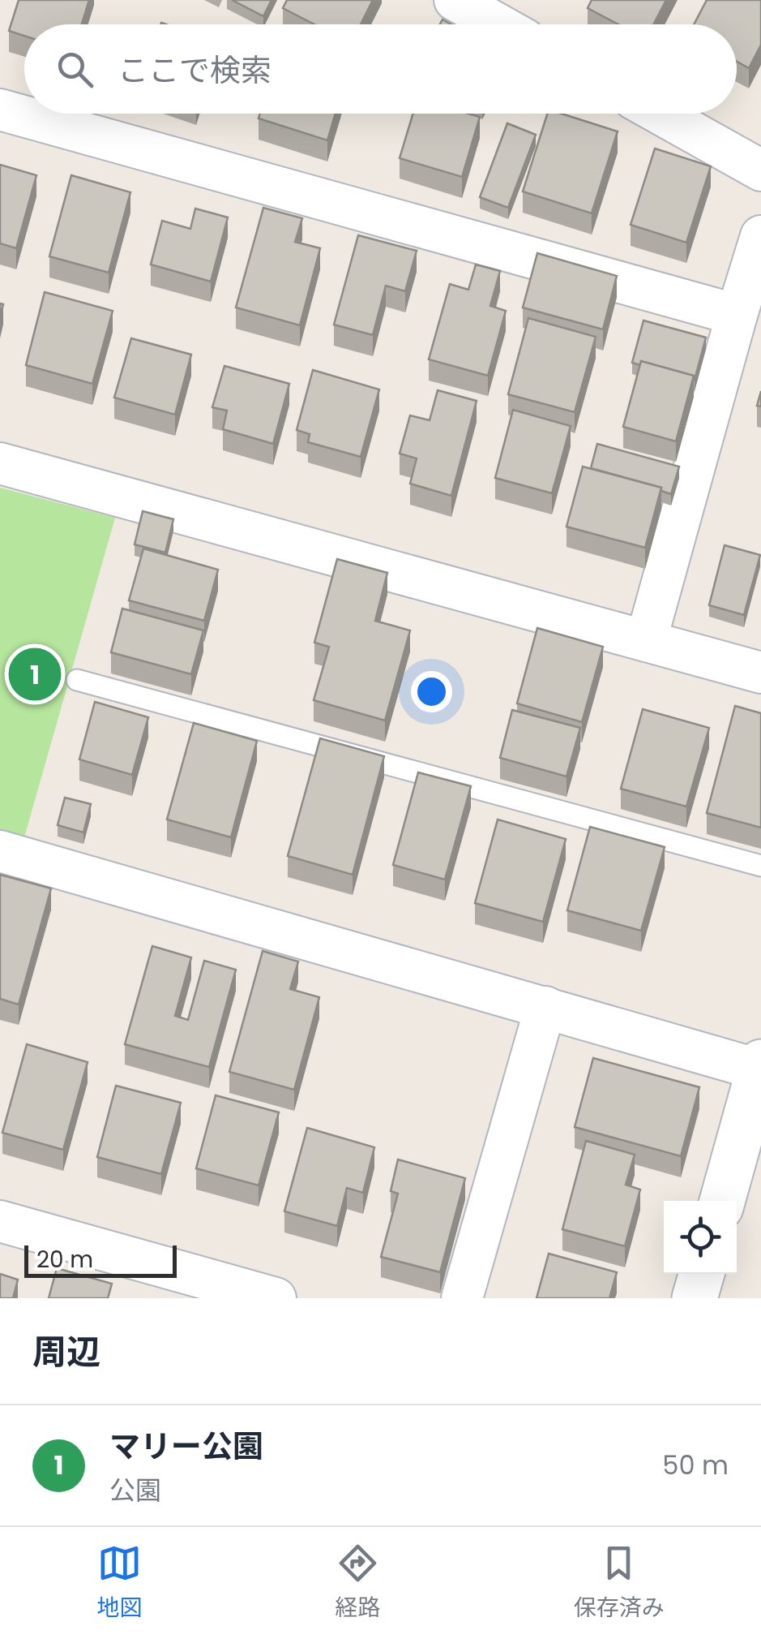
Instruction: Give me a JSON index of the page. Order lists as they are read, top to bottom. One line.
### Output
{"scale_bar":"20 m","page":{"search":"ここで検索","pins":"1","scale":"20 m","heading":"周辺","list":[{"mark":"1","name":"マリー公園","note":"公園","value":"50 m"}],"nav":["地図","経路","保存済み"]}}
